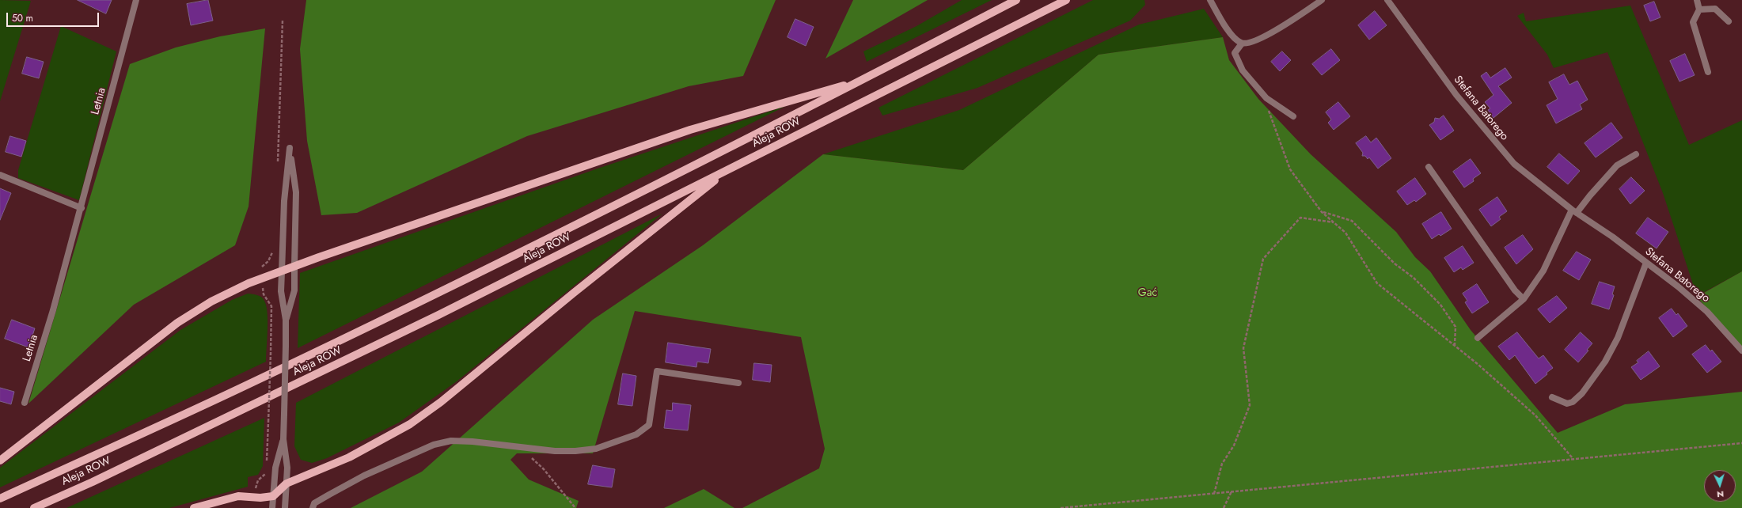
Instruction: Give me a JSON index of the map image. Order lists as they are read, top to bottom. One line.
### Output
{"streets":{"main road":["Aleja ROW"],"street":["Letnia","Stefana Batorego"]},"parks":["Gać"],"scale_bar":"50 m","north":"bottom"}
